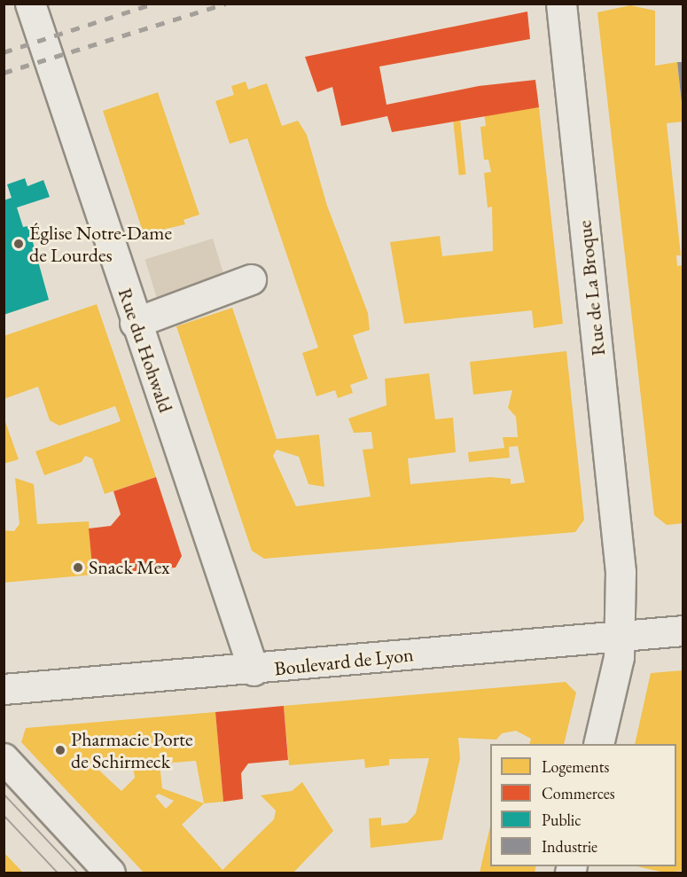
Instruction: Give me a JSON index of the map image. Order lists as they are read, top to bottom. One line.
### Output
{"streets":{"street":["Rue de La Broque","Rue du Hohwald","Boulevard de Lyon"]},"crossings":[["Rue de La Broque","Boulevard de Lyon"],["Rue du Hohwald","Boulevard de Lyon"]],"places":["Église Notre-Dame de Lourdes","Snack Mex","Pharmacie Porte de Schirmeck"],"legend":["Logements","Commerces","Public","Industrie"]}
